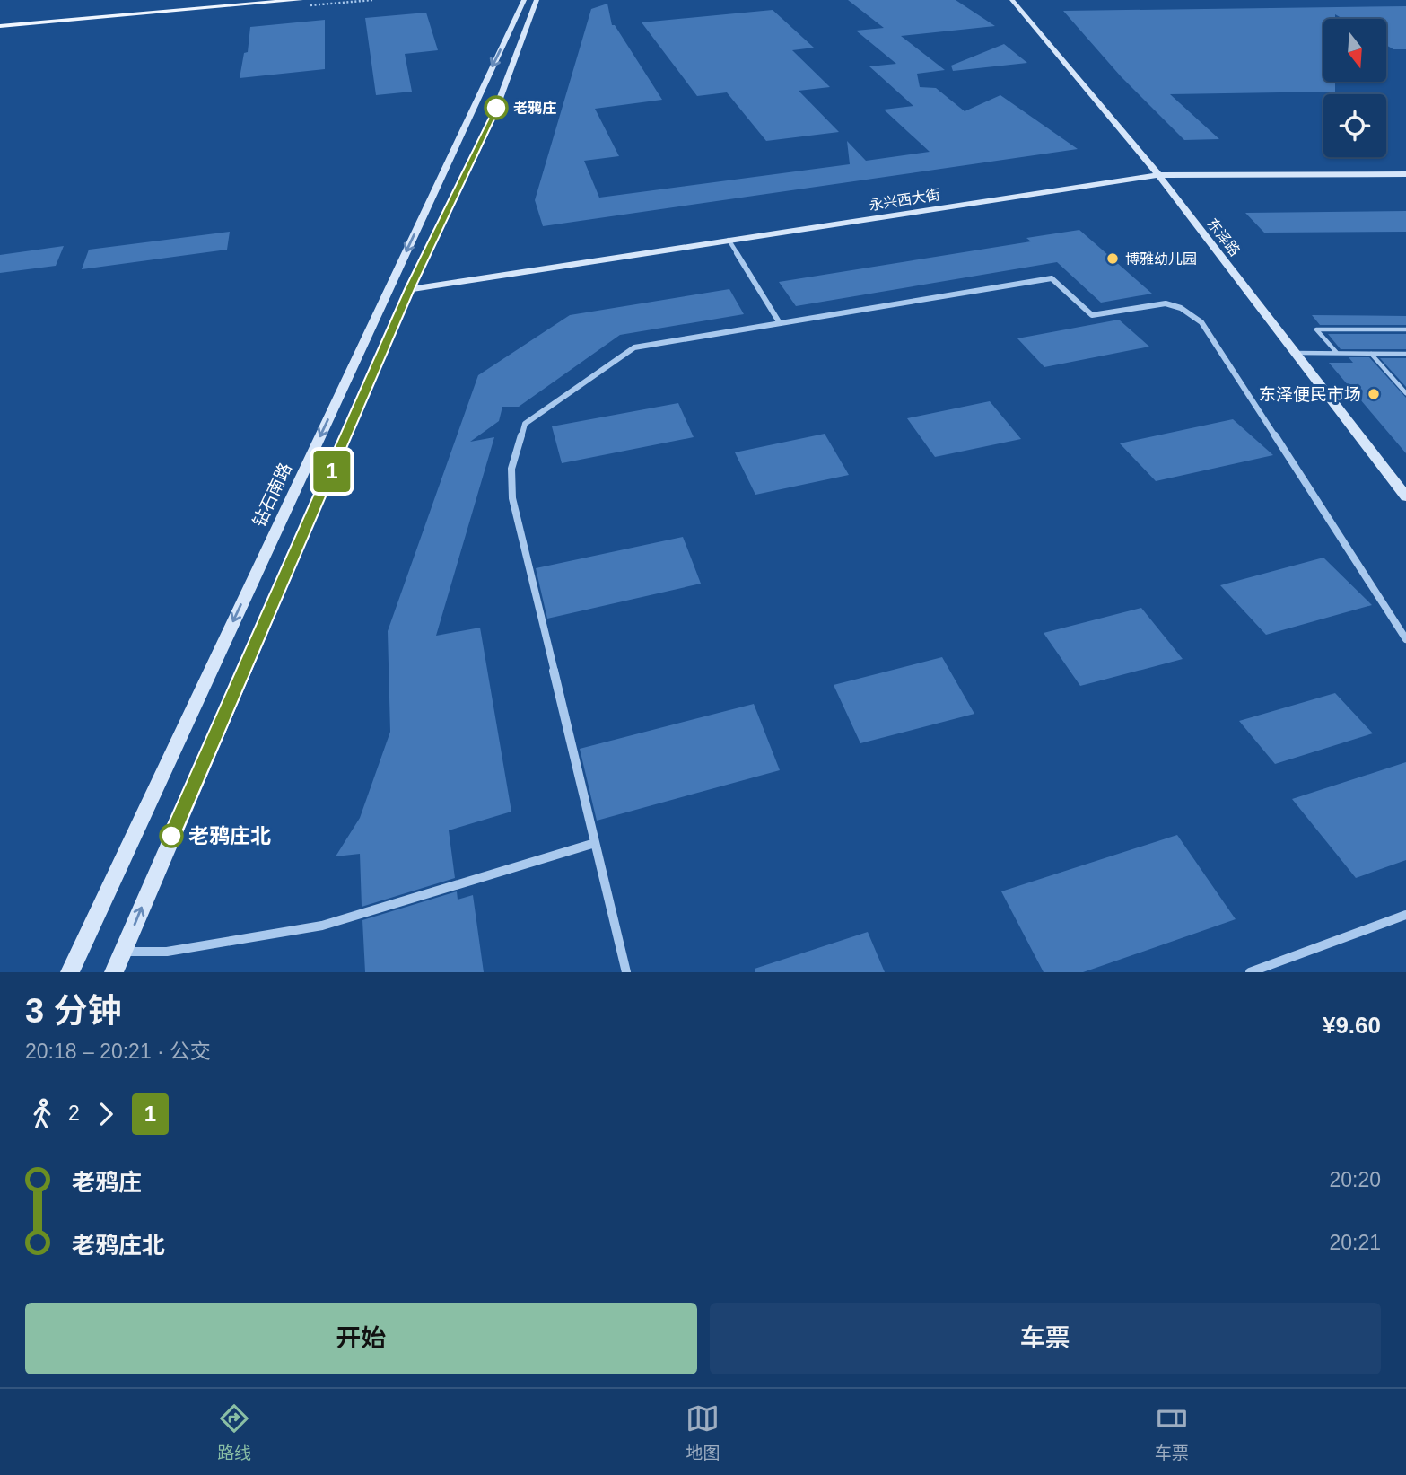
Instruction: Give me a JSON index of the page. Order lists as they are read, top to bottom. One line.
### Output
{"streets":{"main road":["永兴西大街","东泽路","钻石南路"]},"crossings":[["永兴西大街","东泽路"]],"places":["老鸦庄","博雅幼儿园","东泽便民市场","老鸦庄北"],"lines":["bus line 1"],"north":"bottom","page":{"on_map":"1","heading":["3 分钟","20:18 – 20:21 · 公交","¥9.60"],"legs":["2","1"],"list":[{"name":"老鸦庄","value":"20:20"},{"name":"老鸦庄北","value":"20:21"}],"buttons":["开始","车票"],"tabs":["路线","地图","车票"]}}
